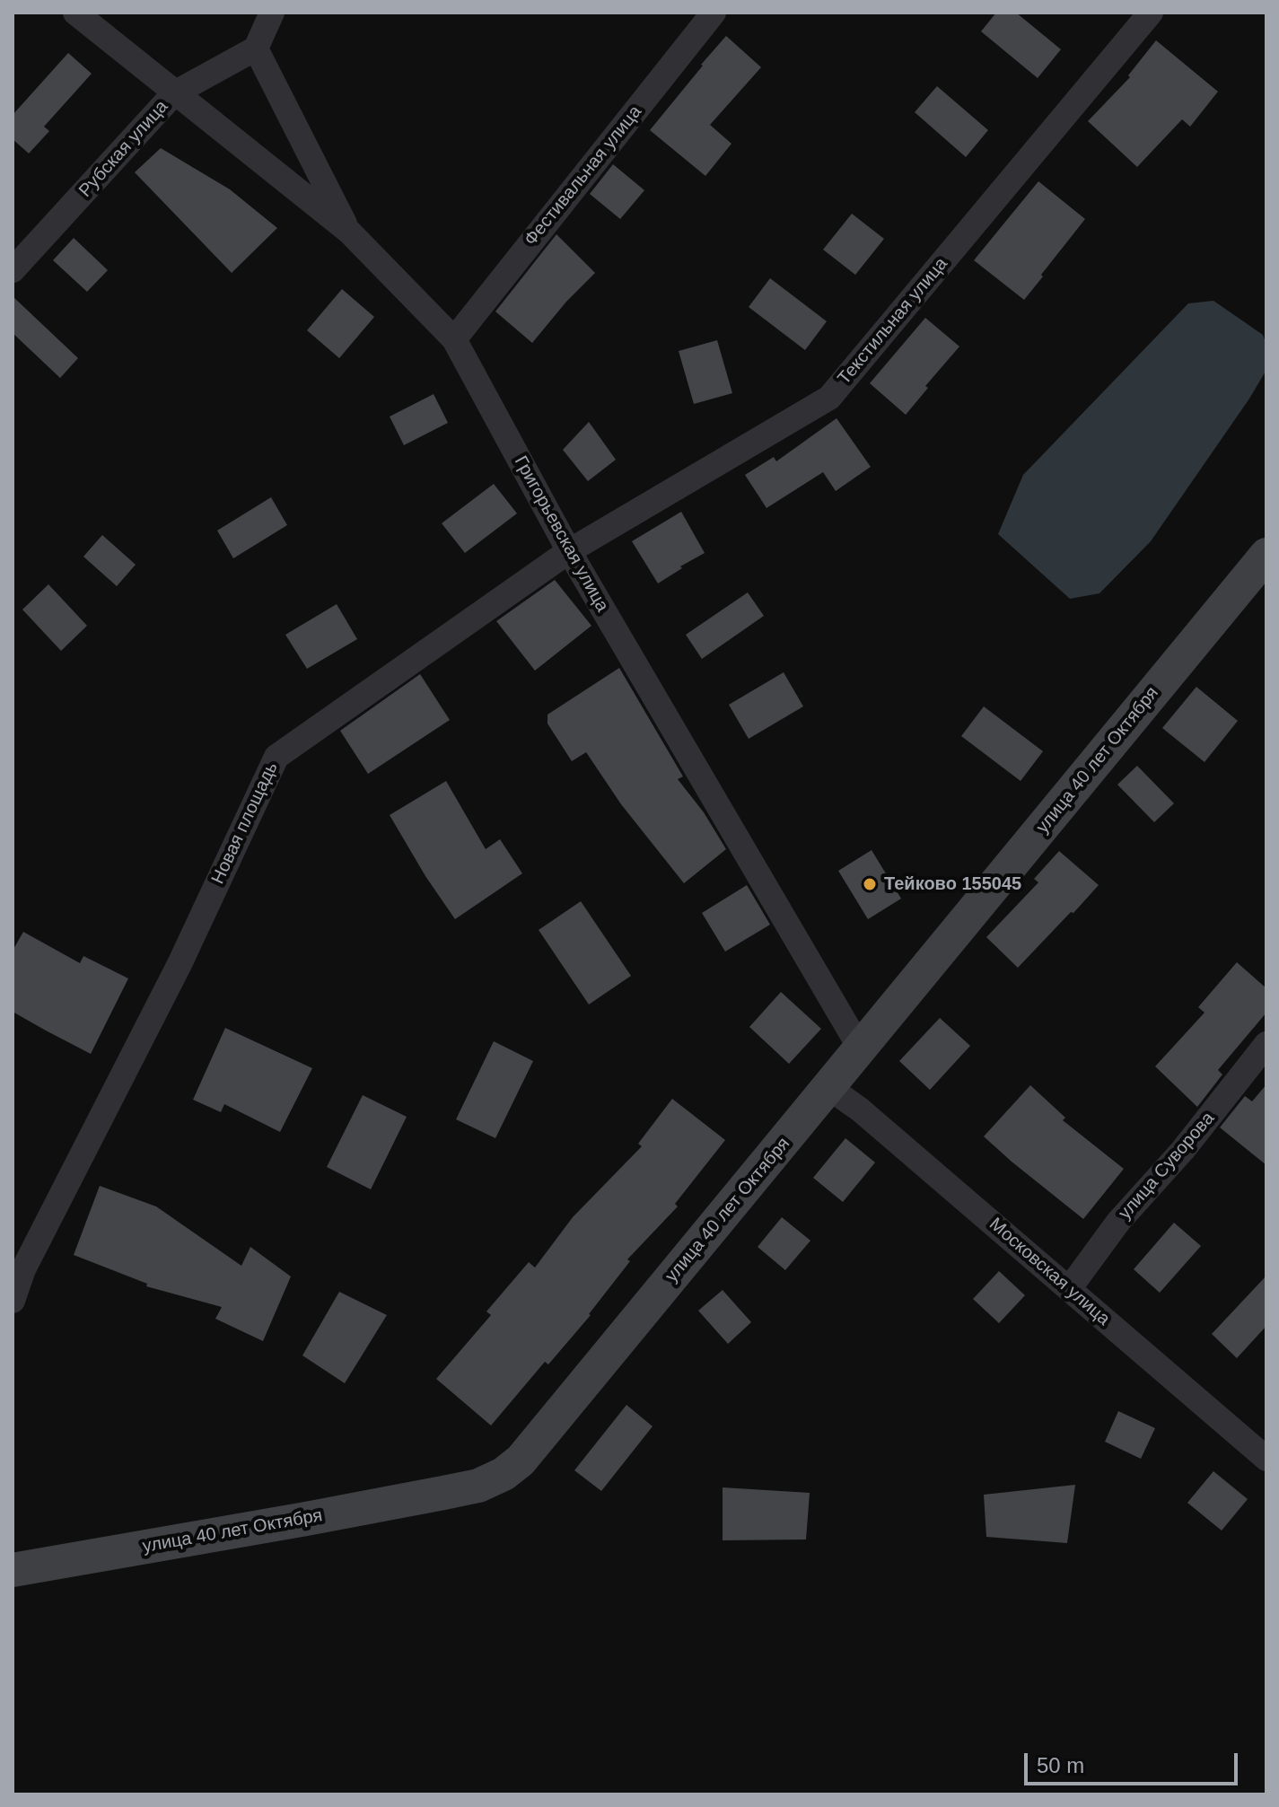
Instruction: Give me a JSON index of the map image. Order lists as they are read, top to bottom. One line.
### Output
{"streets":{"street":["Рубская улица","Фестивальная улица","Текстильная улица","Григорьевская улица","улица 40 лет Октября","Новая площадь","улица Суворова","Московская улица"]},"crossings":[["Рубская улица","Григорьевская улица"],["Фестивальная улица","Григорьевская улица"],["Текстильная улица","Григорьевская улица"],["Текстильная улица","Новая площадь"],["Григорьевская улица","улица 40 лет Октября"],["улица 40 лет Октября","Московская улица"],["улица Суворова","Московская улица"]],"places":["Тейково 155045"],"scale_bar":"50 m"}
